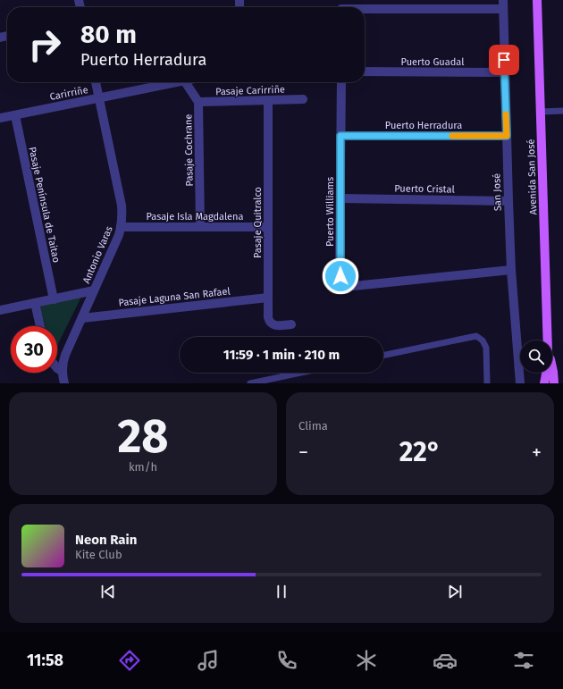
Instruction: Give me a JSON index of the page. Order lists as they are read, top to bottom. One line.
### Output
{"streets":{"main road":["Avenida San José"],"street":["Puerto Guadal","Pasaje Carirriñe","Carirriñe","Puerto Herradura","Pasaje Cochrane","Puerto Cristal","San José","Pasaje Península de Taitao","Puerto Williams","Pasaje Isla Magdalena","Pasaje Quitralco","Antonio Varas","Pasaje Laguna San Rafael"]},"crossings":[["Puerto Guadal","San José"],["Pasaje Carirriñe","Pasaje Cochrane"],["Pasaje Carirriñe","Pasaje Quitralco"],["Carirriñe","Pasaje Península de Taitao"],["Carirriñe","Antonio Varas"],["Puerto Herradura","San José"],["Puerto Herradura","Puerto Williams"],["Pasaje Cochrane","Pasaje Isla Magdalena"],["Puerto Cristal","San José"],["Puerto Cristal","Puerto Williams"],["San José","Puerto Williams"],["Pasaje Isla Magdalena","Pasaje Quitralco"],["Pasaje Isla Magdalena","Antonio Varas"],["Pasaje Quitralco","Pasaje Laguna San Rafael"],["Antonio Varas","Pasaje Laguna San Rafael"]],"page":{"turn":["80 m","Puerto Herradura"],"limit":"30","trip":"11:59 · 1 min · 210 m","tile":[["28","km/h"],"Clima"],"heat":["−","22°","+"],"song":["Neon Rain","Kite Club"],"tabs":"11:58"}}
